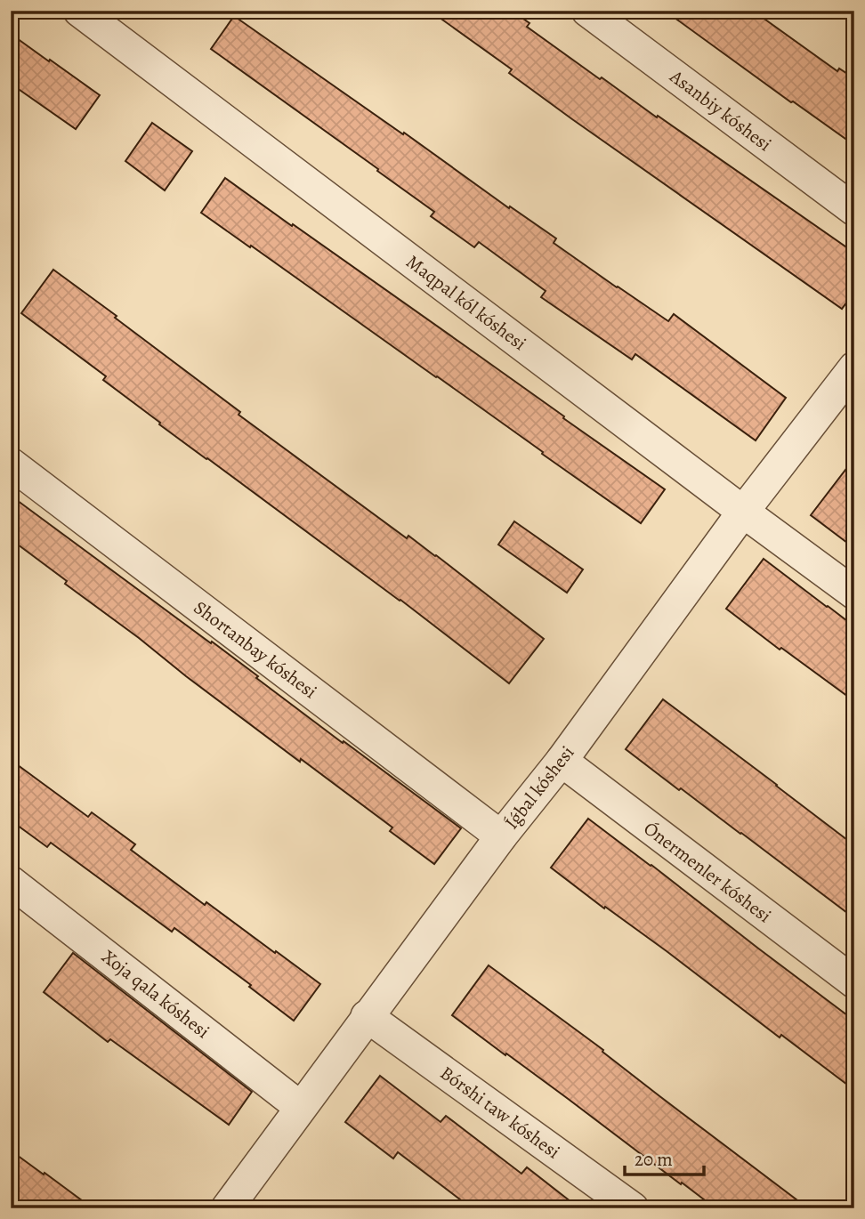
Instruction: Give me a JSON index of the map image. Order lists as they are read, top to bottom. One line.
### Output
{"streets":{"street":["Asanbiy kóshesi","Maqpal kól kóshesi","Shortanbay kóshesi","Íǵbal kóshesi","Ónermenler kóshesi","Xoja qala kóshesi","Bórshi taw kóshesi"]},"crossings":[["Maqpal kól kóshesi","Íǵbal kóshesi"],["Shortanbay kóshesi","Íǵbal kóshesi"],["Íǵbal kóshesi","Ónermenler kóshesi"],["Íǵbal kóshesi","Xoja qala kóshesi"],["Íǵbal kóshesi","Bórshi taw kóshesi"]],"scale_bar":"20 m"}
